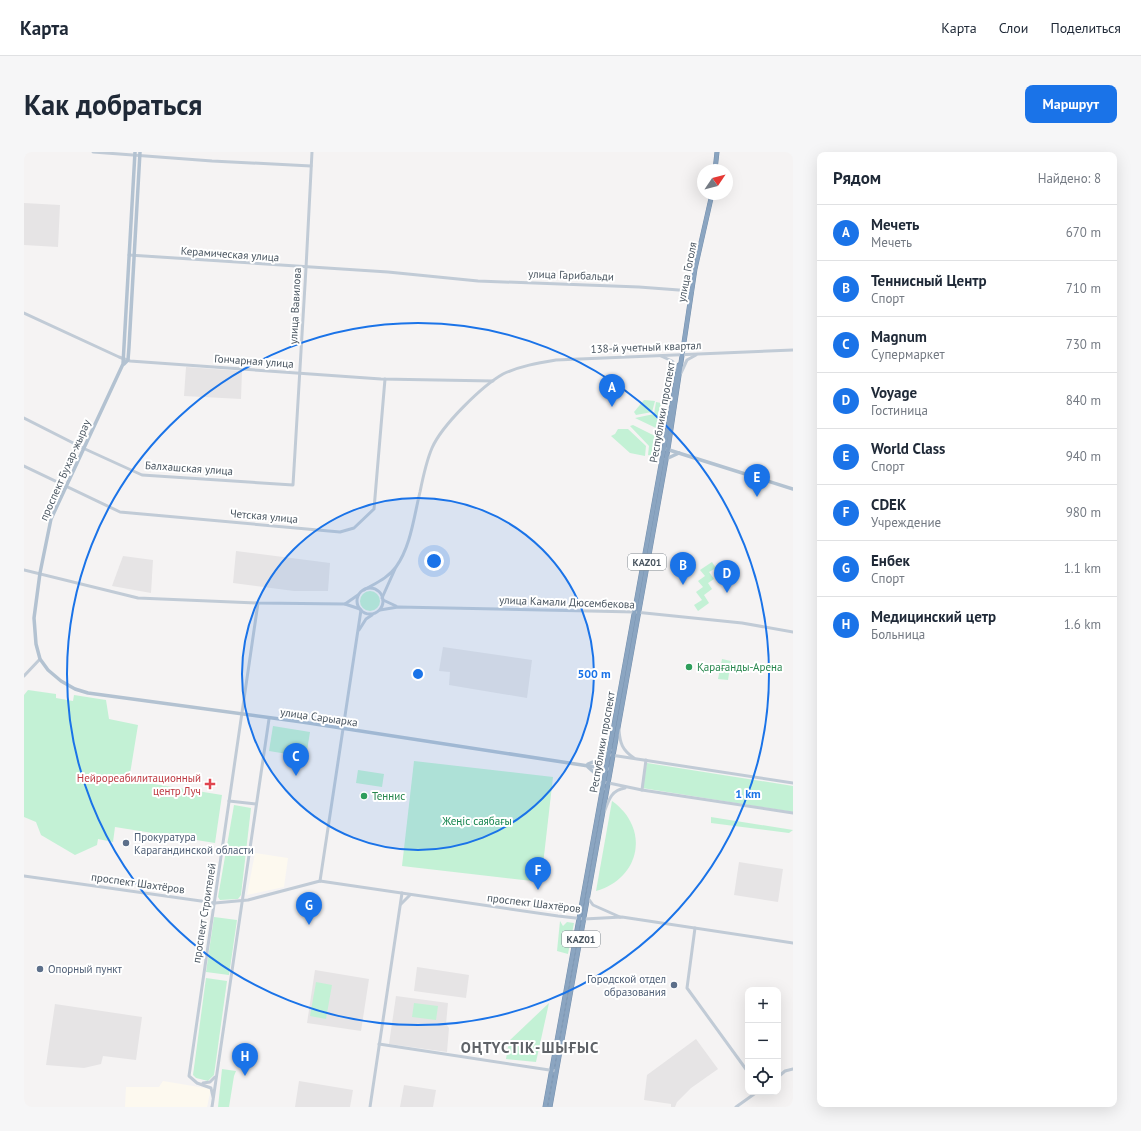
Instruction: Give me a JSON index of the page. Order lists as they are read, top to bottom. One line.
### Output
{"streets":{"highway":["улица Гоголя","Республики проспект","KАZ01"],"main road":["проспект Бухар-жырау","улица Сарыарка"],"street":["Керамическая улица","улица Гарибальди","улица Вавилова","138-й учетный квартал","Гончарная улица","Балхашская улица","Четская улица","улица Камали Дюсембекова","проспект Шахтёров","проспект Строителей"]},"crossings":[["Керамическая улица","улица Гарибальди"],["Керамическая улица","улица Вавилова"],["улица Гоголя","улица Гарибальди"],["улица Гоголя","138-й учетный квартал"],["улица Гоголя","Республики проспект"],["улица Вавилова","Гончарная улица"],["улица Вавилова","Балхашская улица"],["138-й учетный квартал","Гончарная улица"],["138-й учетный квартал","Республики проспект"],["Гончарная улица","проспект Бухар-жырау"],["Гончарная улица","Четская улица"],["Республики проспект","улица Камали Дюсембекова"],["Республики проспект","улица Сарыарка"],["Республики проспект","проспект Шахтёров"],["Балхашская улица","проспект Бухар-жырау"],["проспект Бухар-жырау","Четская улица"],["проспект Бухар-жырау","улица Сарыарка"],["улица Сарыарка","проспект Строителей"],["проспект Шахтёров","проспект Строителей"]],"districts":["ОҢТҮСТІК-ШЫҒЫС"],"parks":["Жеңіс саябағы"],"places":{"other":["Қарағанды-Арена","Теннис","Прокуратура Карагандинской области","Опорный пункт","Городской отдел образования"],"health":["Нейрореабилитационный центр Луч"]},"north":"top right","page":{"header":"Карта","nav":["Карта","Слои","Поделиться"],"buttons":"Маршрут","title":"Как добраться","heading":["Рядом","Найдено: 8"],"list":[{"mark":"A","name":"Мечеть","note":"Мечеть","value":"670 m"},{"mark":"B","name":"Теннисный Центр","note":"Спорт","value":"710 m"},{"mark":"C","name":"Magnum","note":"Супермаркет","value":"730 m"},{"mark":"D","name":"Voyage","note":"Гостиница","value":"840 m"},{"mark":"E","name":"World Class","note":"Спорт","value":"940 m"},{"mark":"F","name":"CDEK","note":"Учреждение","value":"980 m"},{"mark":"G","name":"Енбек","note":"Спорт","value":"1.1 km"},{"mark":"H","name":"Медицинский цетр","note":"Больница","value":"1.6 km"}],"pins":["A","E","B","D","C","F","G","H"],"map_buttons":["+","−"]},"rings":["500 m","1 km"]}
